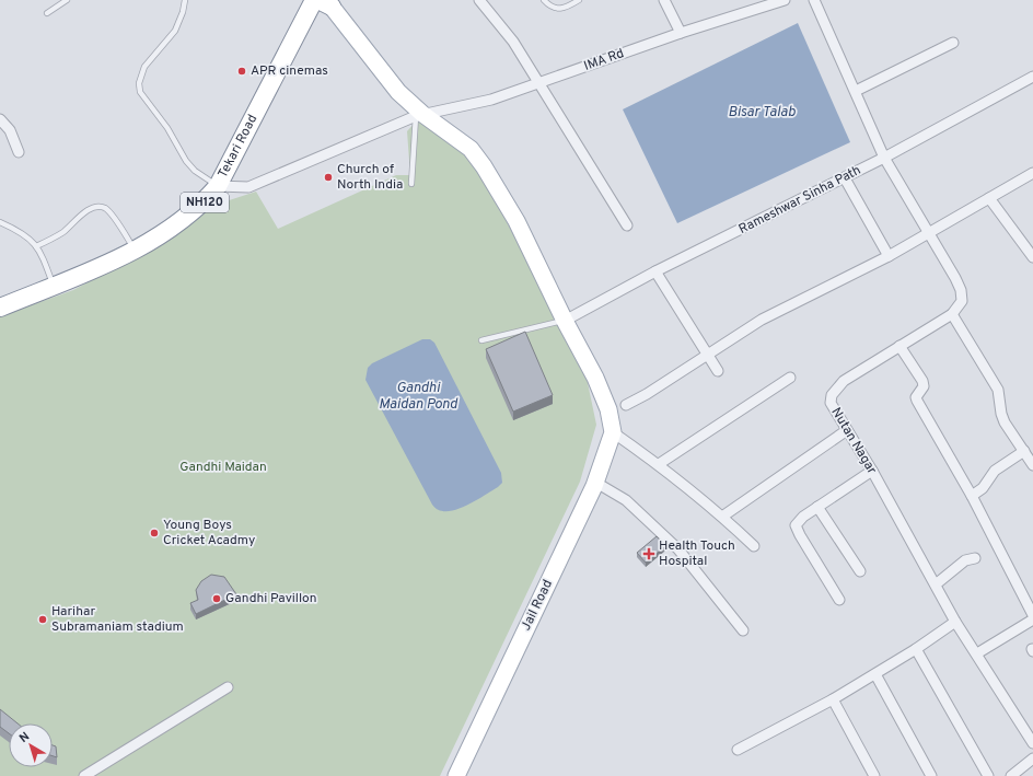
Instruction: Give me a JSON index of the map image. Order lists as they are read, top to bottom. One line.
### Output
{"streets":{"highway":["Tekari Road","NH120"],"main road":["Jail Road"],"street":["IMA Rd","Rameshwar Sinha Path","Nutan Nagar"]},"crossings":[["IMA Rd","Tekari Road"]],"water":["Bisar Talab","Gandhi Maidan Pond"],"parks":["Gandhi Maidan"],"places":{"other":["APR cinemas","Church of North India","Young Boys Cricket Acadmy","Gandhi Pavillon","Harihar Subramaniam stadium"],"health":["Health Touch Hospital"]},"north":"top left"}
